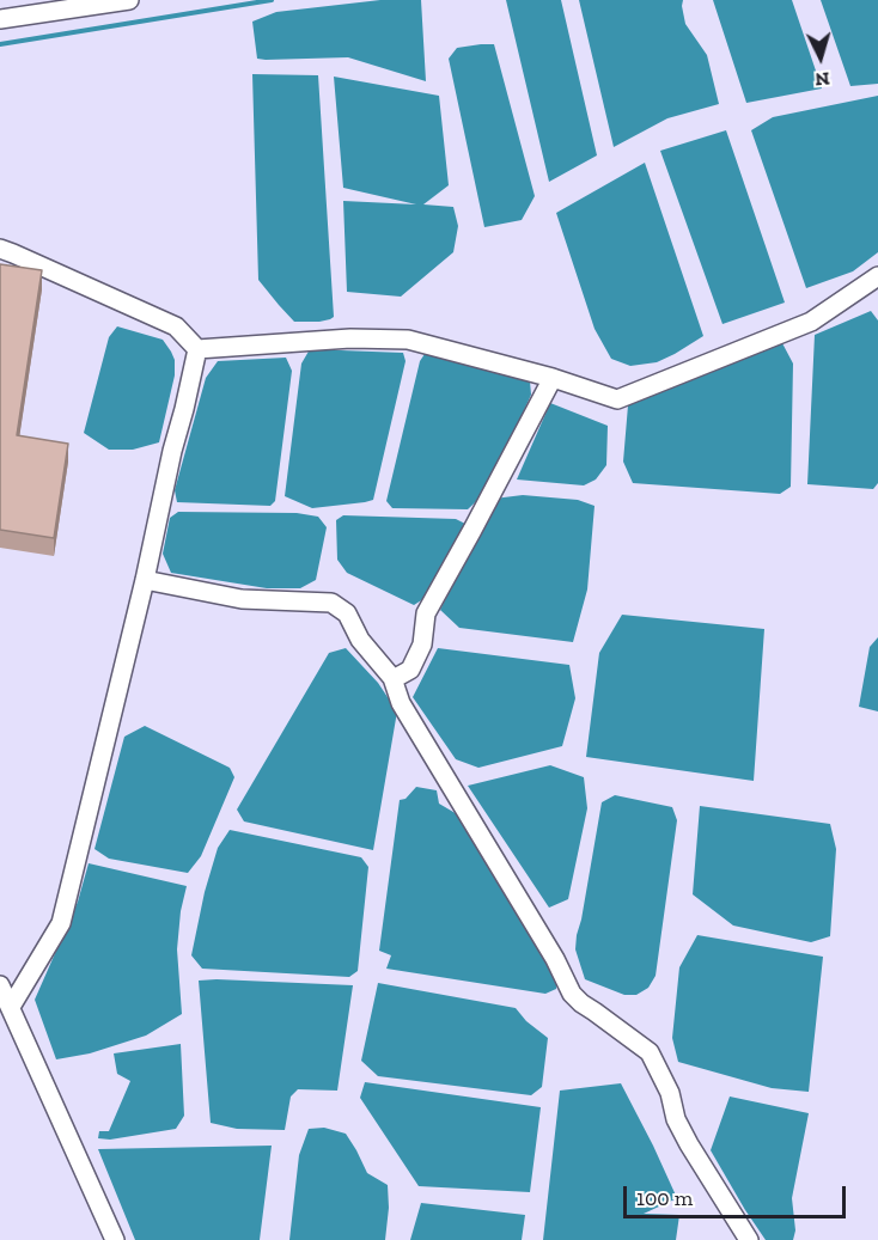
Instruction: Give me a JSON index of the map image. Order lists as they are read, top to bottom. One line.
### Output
{"scale_bar":"100 m","north":"bottom"}
